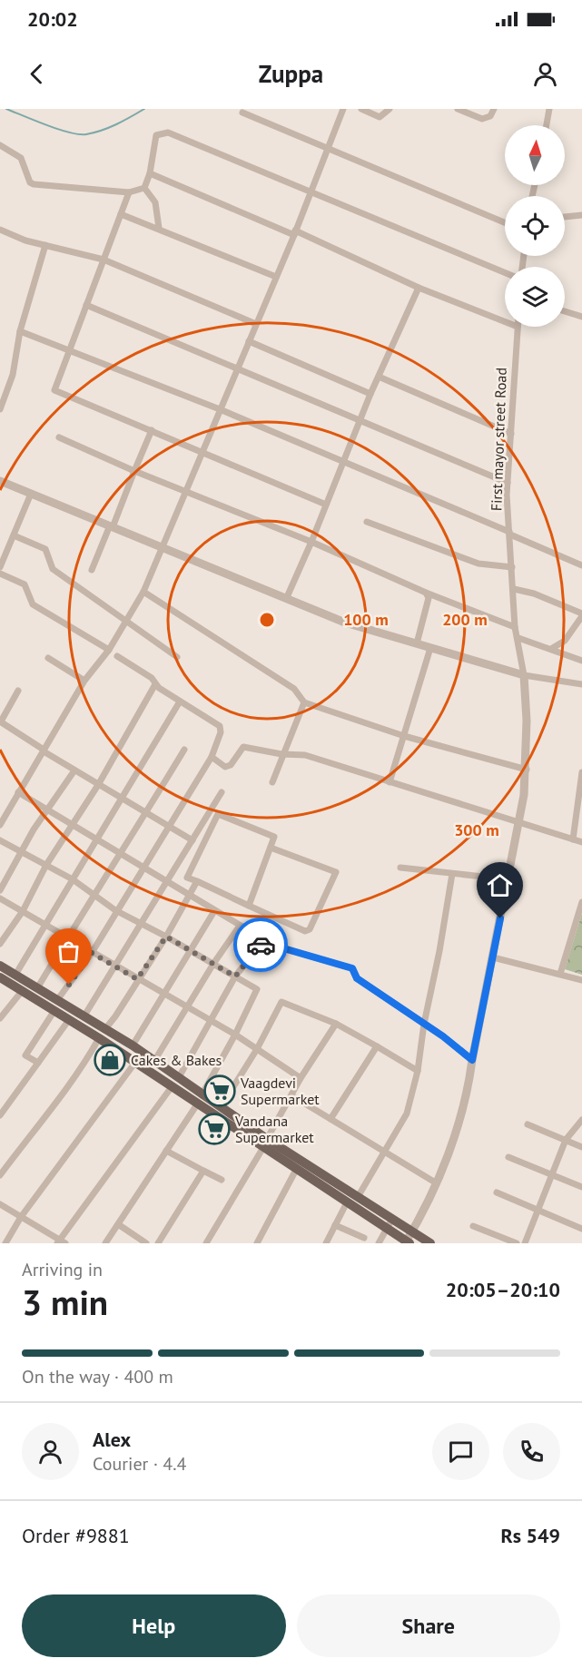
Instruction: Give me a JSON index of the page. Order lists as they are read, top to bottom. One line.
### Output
{"streets":{"street":["First mayor street Road"]},"places":{"shop":["Cakes & Bakes"],"supermarket":["Vaagdevi Supermarket","Vandana Supermarket"]},"north":"top","page":{"status":"20:02","header":"Zuppa","heading":["3 min","Arriving in","20:05–20:10"],"panel":["Alex","Courier · 4.4","Order #9881","Rs 549"],"bar":"On the way · 400 m","buttons":["Help","Share"]},"rings":["100 m","200 m","300 m"]}
